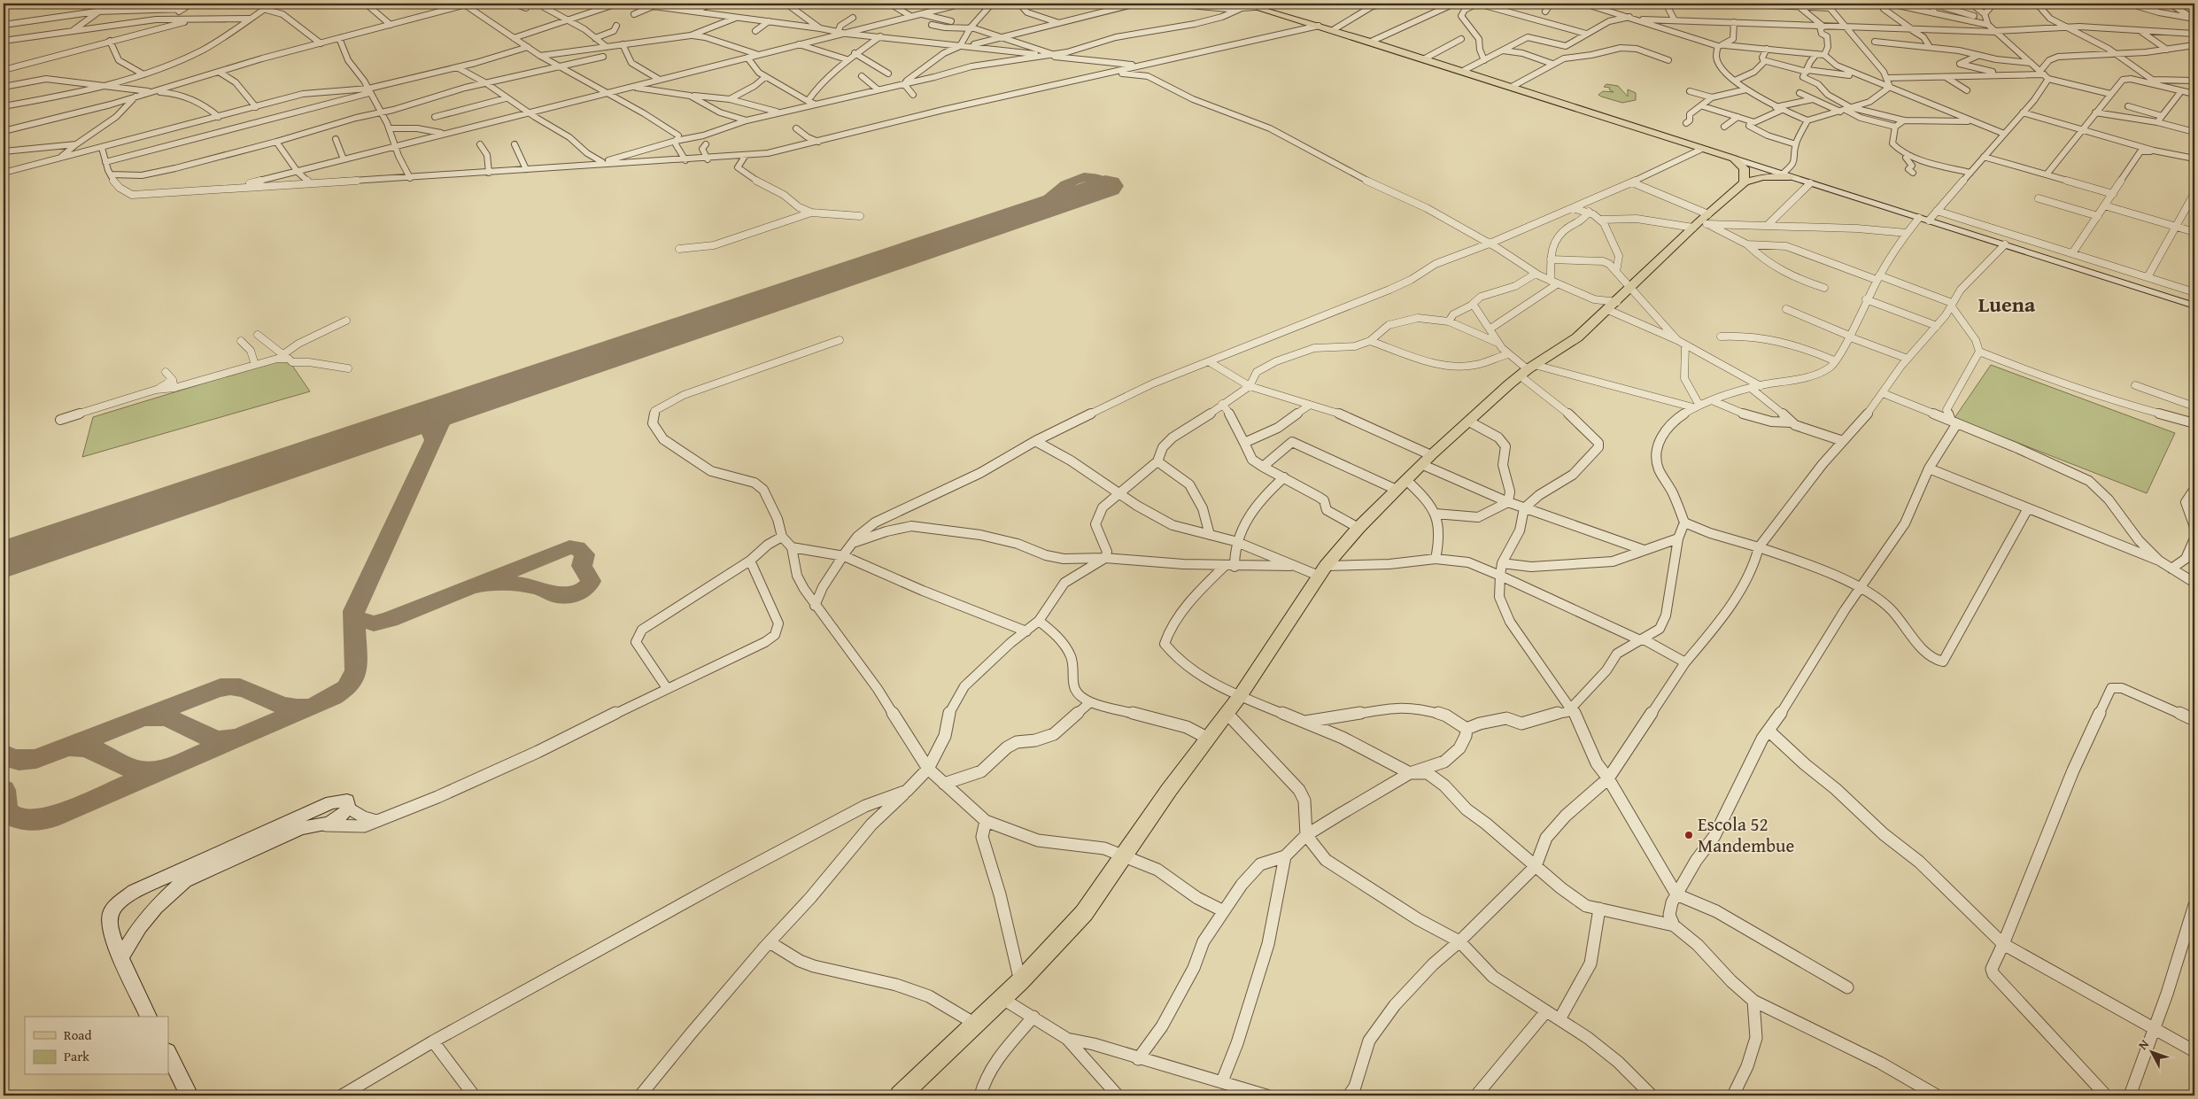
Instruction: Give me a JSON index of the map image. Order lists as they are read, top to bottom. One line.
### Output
{"districts":["Luena"],"places":["Escola 52 Mandembue"],"legend":["Road","Park"],"north":"top left"}
